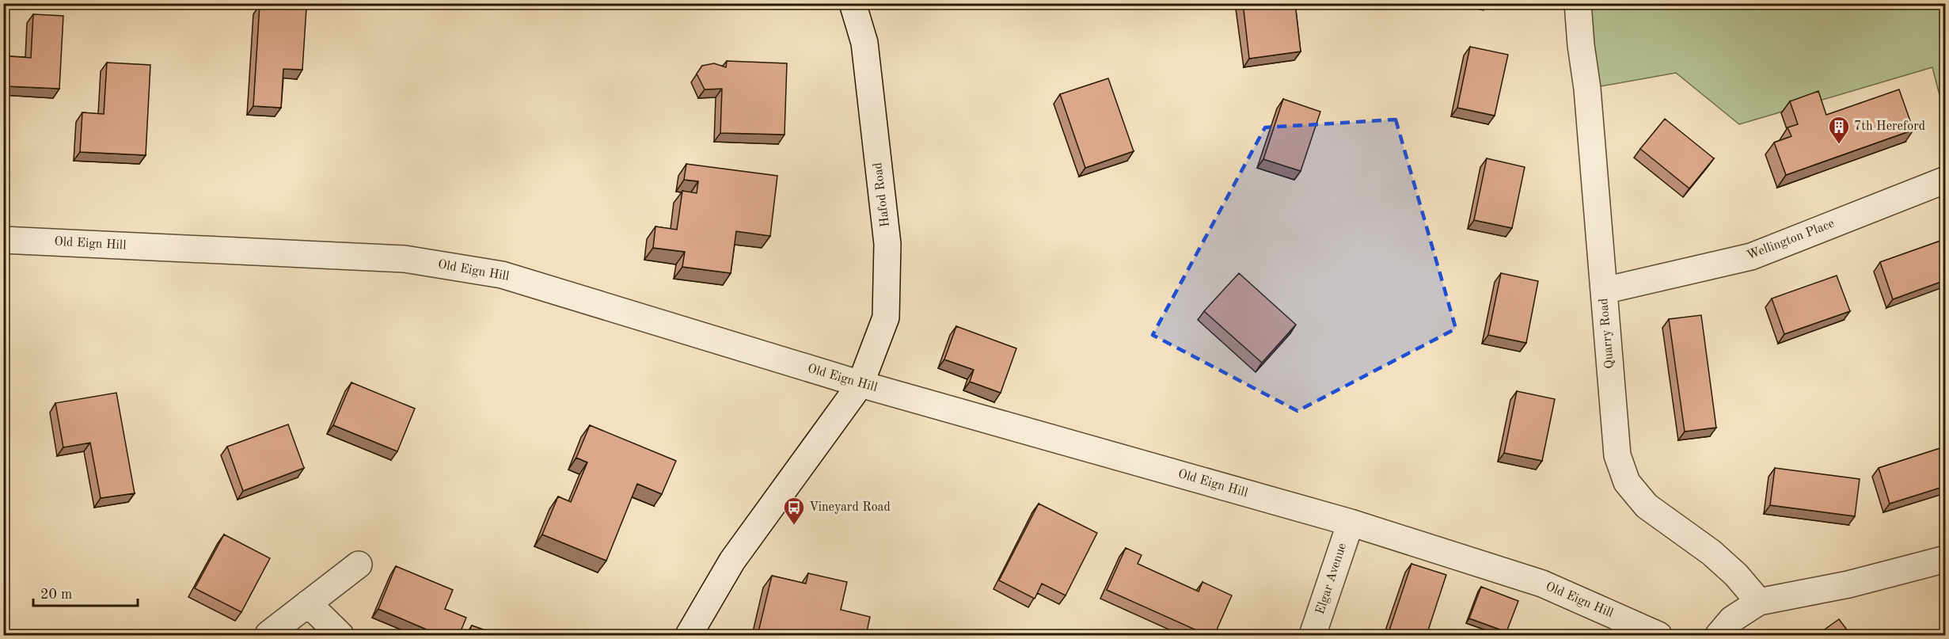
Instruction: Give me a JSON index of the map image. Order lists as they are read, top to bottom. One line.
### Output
{"streets":{"street":["Hafod Road","Wellington Place","Old Eign Hill","Quarry Road","Elgar Avenue"]},"crossings":[["Hafod Road","Old Eign Hill"],["Wellington Place","Quarry Road"],["Old Eign Hill","Elgar Avenue"]],"places":{"building":["7th Hereford"],"bus stop":["Vineyard Road"]},"scale_bar":"20 m"}
